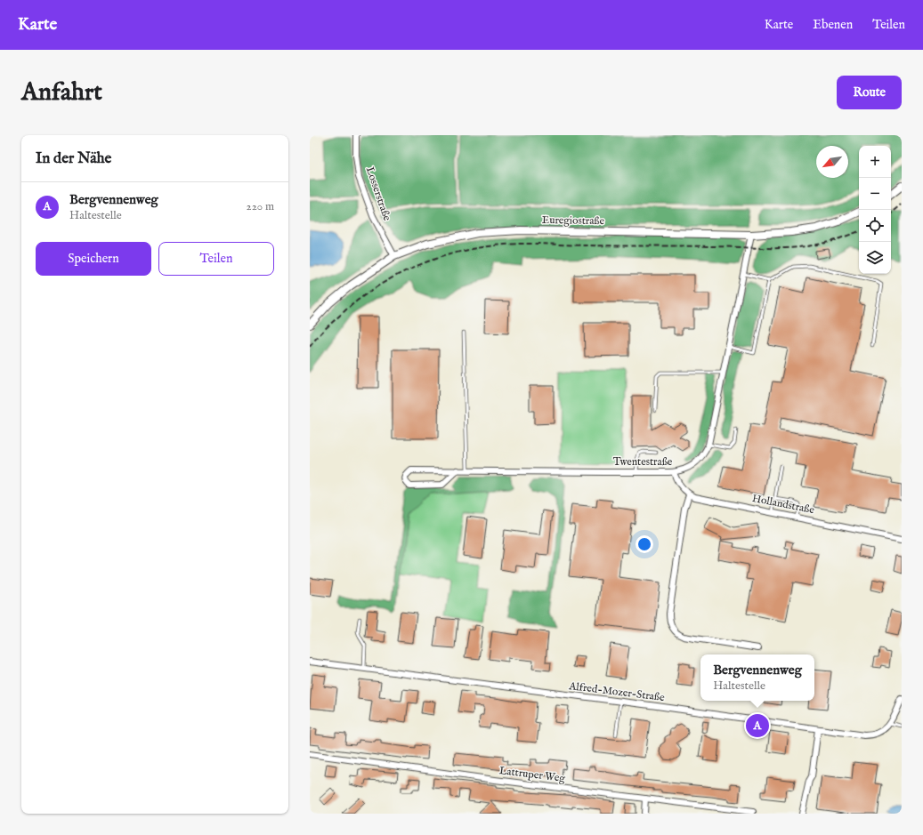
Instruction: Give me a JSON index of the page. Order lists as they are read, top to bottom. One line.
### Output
{"streets":{"main road":["Euregiostraße"],"street":["Losserstraße","Twentestraße","Hollandstraße","Alfred-Mozer-Straße","Lattruper Weg"]},"crossings":[["Losserstraße","Euregiostraße"],["Euregiostraße","Twentestraße"]],"north":"bottom left","page":{"header":"Karte","nav":["Karte","Ebenen","Teilen"],"buttons":["Route",["Speichern","Teilen"]],"title":"Anfahrt","heading":"In der Nähe","map_buttons":["+","−"],"list":[{"mark":"A","name":"Bergvennenweg","note":"Haltestelle","value":"220 m"}],"popup":["Bergvennenweg","Haltestelle"],"pins":"A"}}
